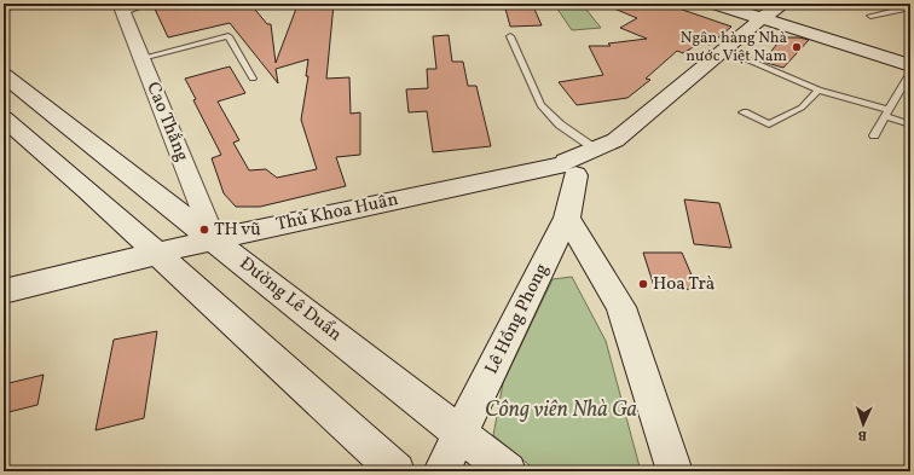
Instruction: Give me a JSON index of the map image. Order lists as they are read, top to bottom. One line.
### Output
{"streets":{"main road":["Thủ Khoa Huân","Đường Lê Duẩn","Lê Hồng Phong"],"street":["Cao Thắng"]},"crossings":[["Cao Thắng","Thủ Khoa Huân"],["Cao Thắng","Đường Lê Duẩn"],["Thủ Khoa Huân","Đường Lê Duẩn"],["Thủ Khoa Huân","Lê Hồng Phong"],["Đường Lê Duẩn","Lê Hồng Phong"]],"parks":["Công viên Nhà Ga"],"places":["Ngân hàng Nhà nước Việt Nam","TH vũ","Hoa Trà"],"north":"bottom"}
